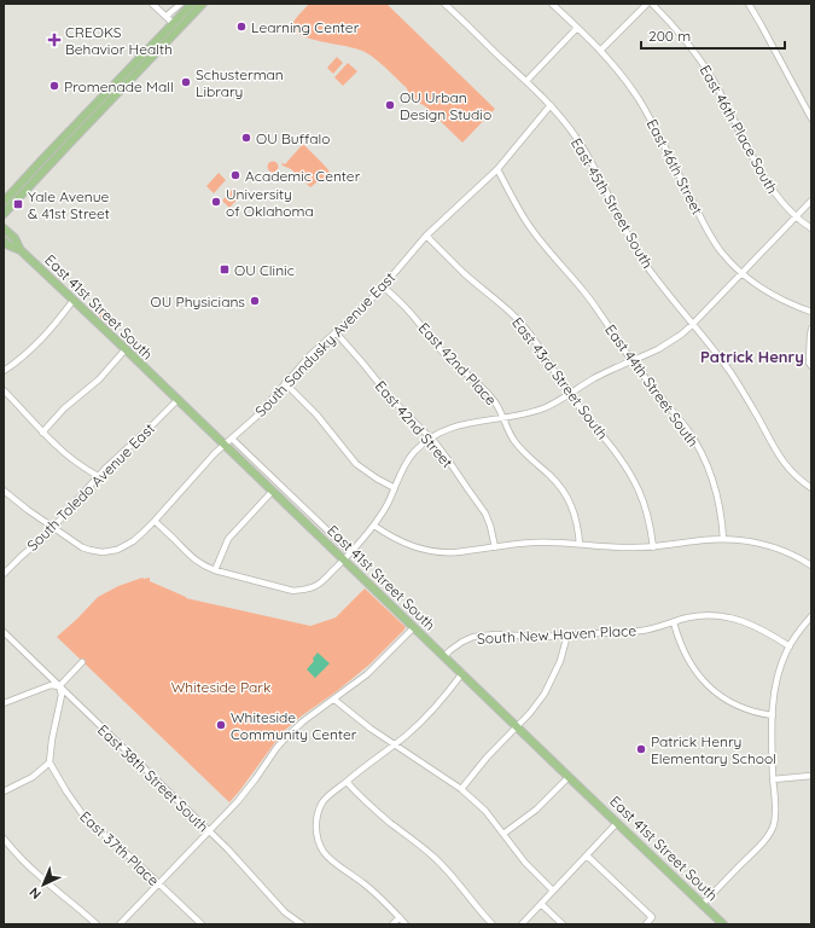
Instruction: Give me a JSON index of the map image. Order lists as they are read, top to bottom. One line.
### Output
{"streets":{"main road":["East 41st Street South"],"street":["East 46th Place South","East 46th Street","East 45th Street South","South Sandusky Avenue East","East 42nd Place","East 43rd Street South","East 44th Street South","East 42nd Street","South Toledo Avenue East","South New Haven Place","East 38th Street South","East 37th Place"]},"crossings":[["East 45th Street South","South Sandusky Avenue East"],["East 41st Street South","South Sandusky Avenue East"],["East 41st Street South","South Toledo Avenue East"],["East 41st Street South","South New Haven Place"],["South Sandusky Avenue East","East 42nd Place"],["South Sandusky Avenue East","East 43rd Street South"],["South Sandusky Avenue East","East 44th Street South"],["South Sandusky Avenue East","East 42nd Street"],["South Sandusky Avenue East","South Toledo Avenue East"]],"districts":["Patrick Henry"],"parks":["Whiteside Park"],"places":{"other":["Learning Center","Schusterman Library","Promenade Mall","OU Urban Design Studio","OU Buffalo","Academic Center","University of Oklahoma","OU Physicians","Whiteside Community Center","Patrick Henry Elementary School"],"health":["CREOKS Behavior Health"],"transit":["Yale Avenue & 41st Street","OU Clinic"]},"scale_bar":"200 m","north":"bottom left"}
